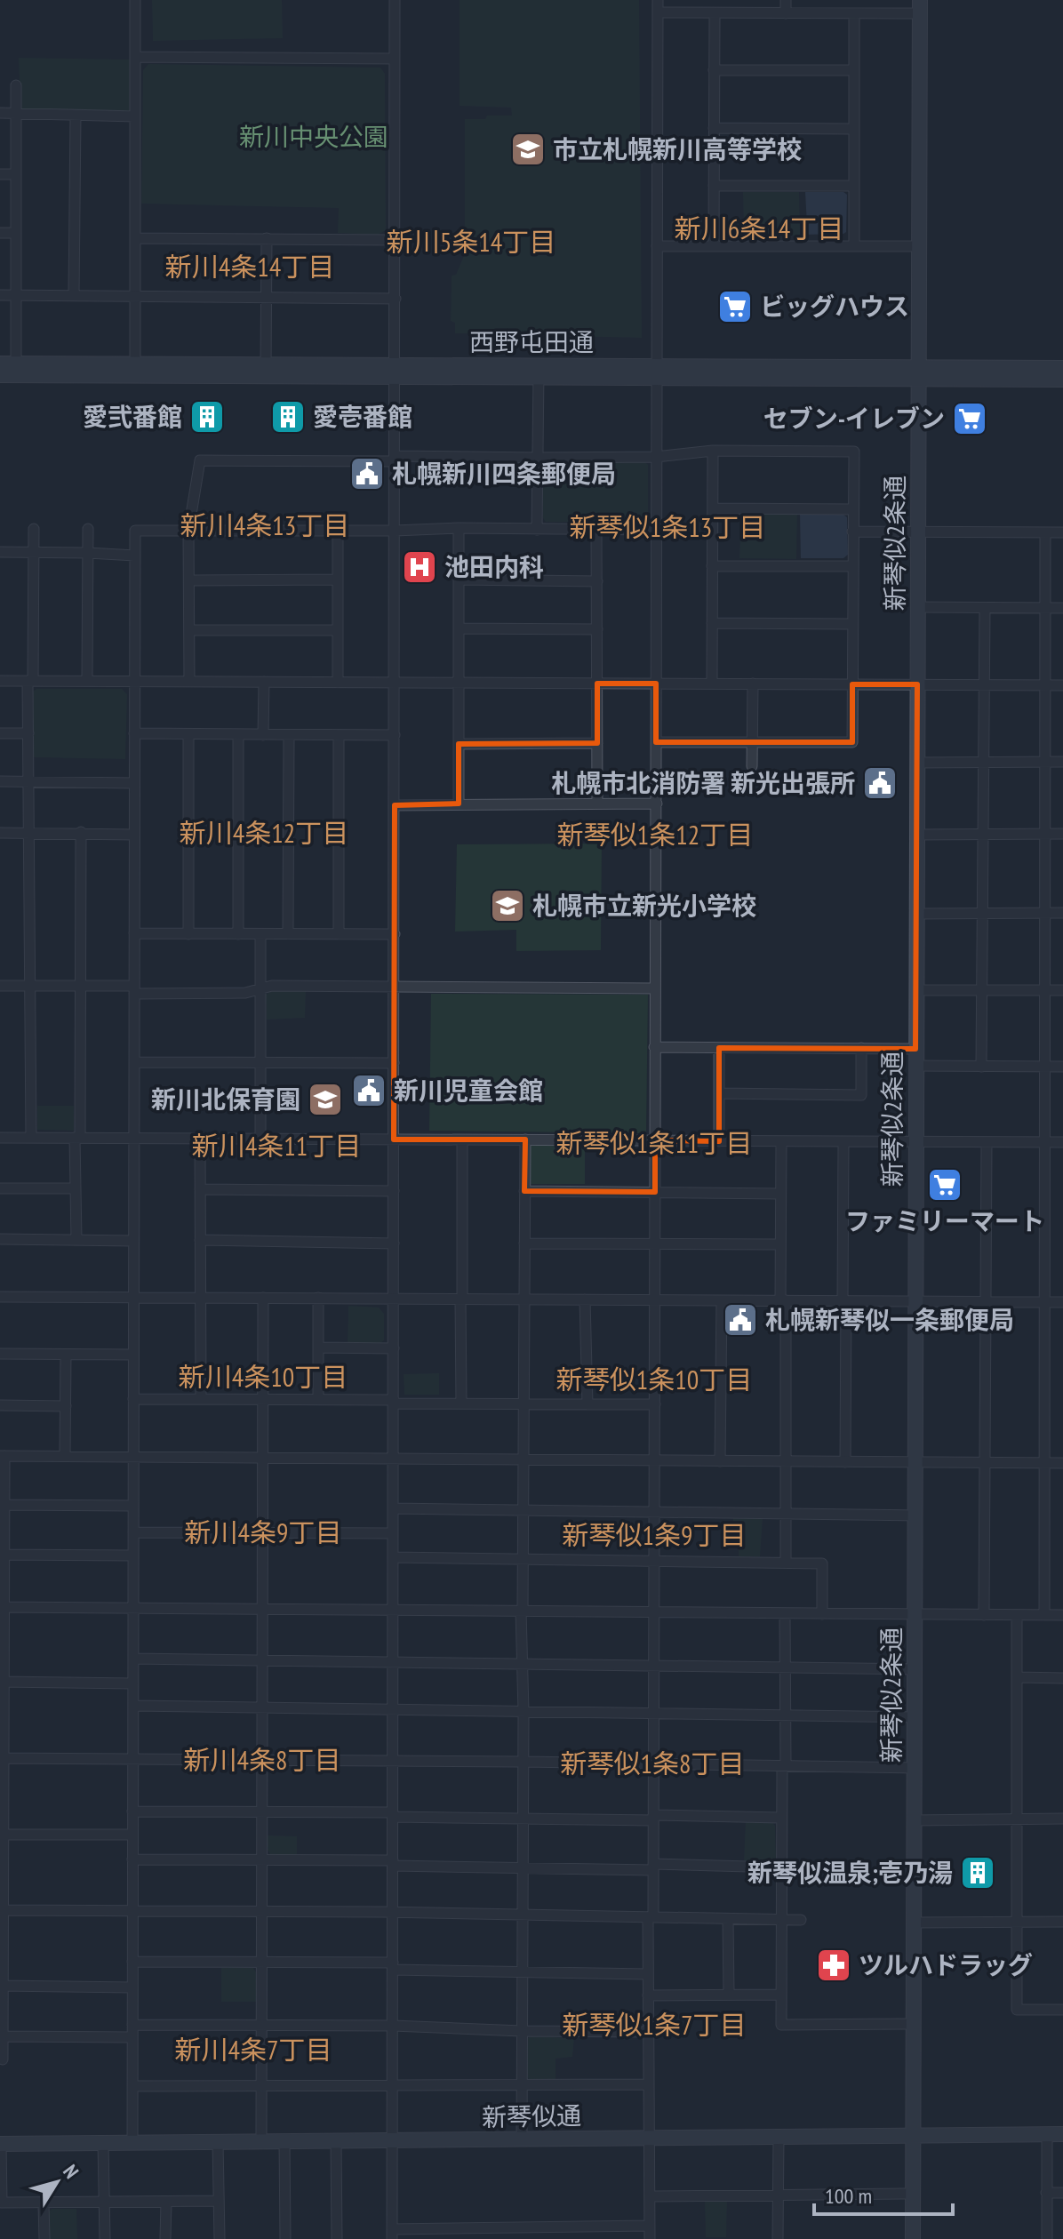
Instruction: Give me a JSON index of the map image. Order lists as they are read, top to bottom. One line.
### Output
{"streets":{"street":["西野屯田通","新琴似2条通","新琴似通"]},"crossings":[["西野屯田通","新琴似2条通"],["新琴似2条通","新琴似通"]],"districts":["新川6条14丁目","新川5条14丁目","新川4条14丁目","新川4条13丁目","新琴似1条13丁目","新川4条12丁目","新琴似1条12丁目","新琴似1条11丁目","新川4条11丁目","新川4条10丁目","新琴似1条10丁目","新川4条9丁目","新琴似1条9丁目","新川4条8丁目","新琴似1条8丁目","新琴似1条7丁目","新川4条7丁目"],"parks":["新川中央公園"],"places":{"school or university":["市立札幌新川高等学校","札幌市立新光小学校","新川北保育園"],"supermarket":["ビッグハウス","セブン-イレブン","ファミリーマート"],"building":["愛弐番館","愛壱番館","新琴似温泉;壱乃湯"],"public building":["札幌新川四条郵便局","札幌市北消防署 新光出張所","新川児童会館","札幌新琴似一条郵便局"],"hospital":["池田内科"],"pharmacy":["ツルハドラッグ"]},"scale_bar":"100 m","north":"top right"}
